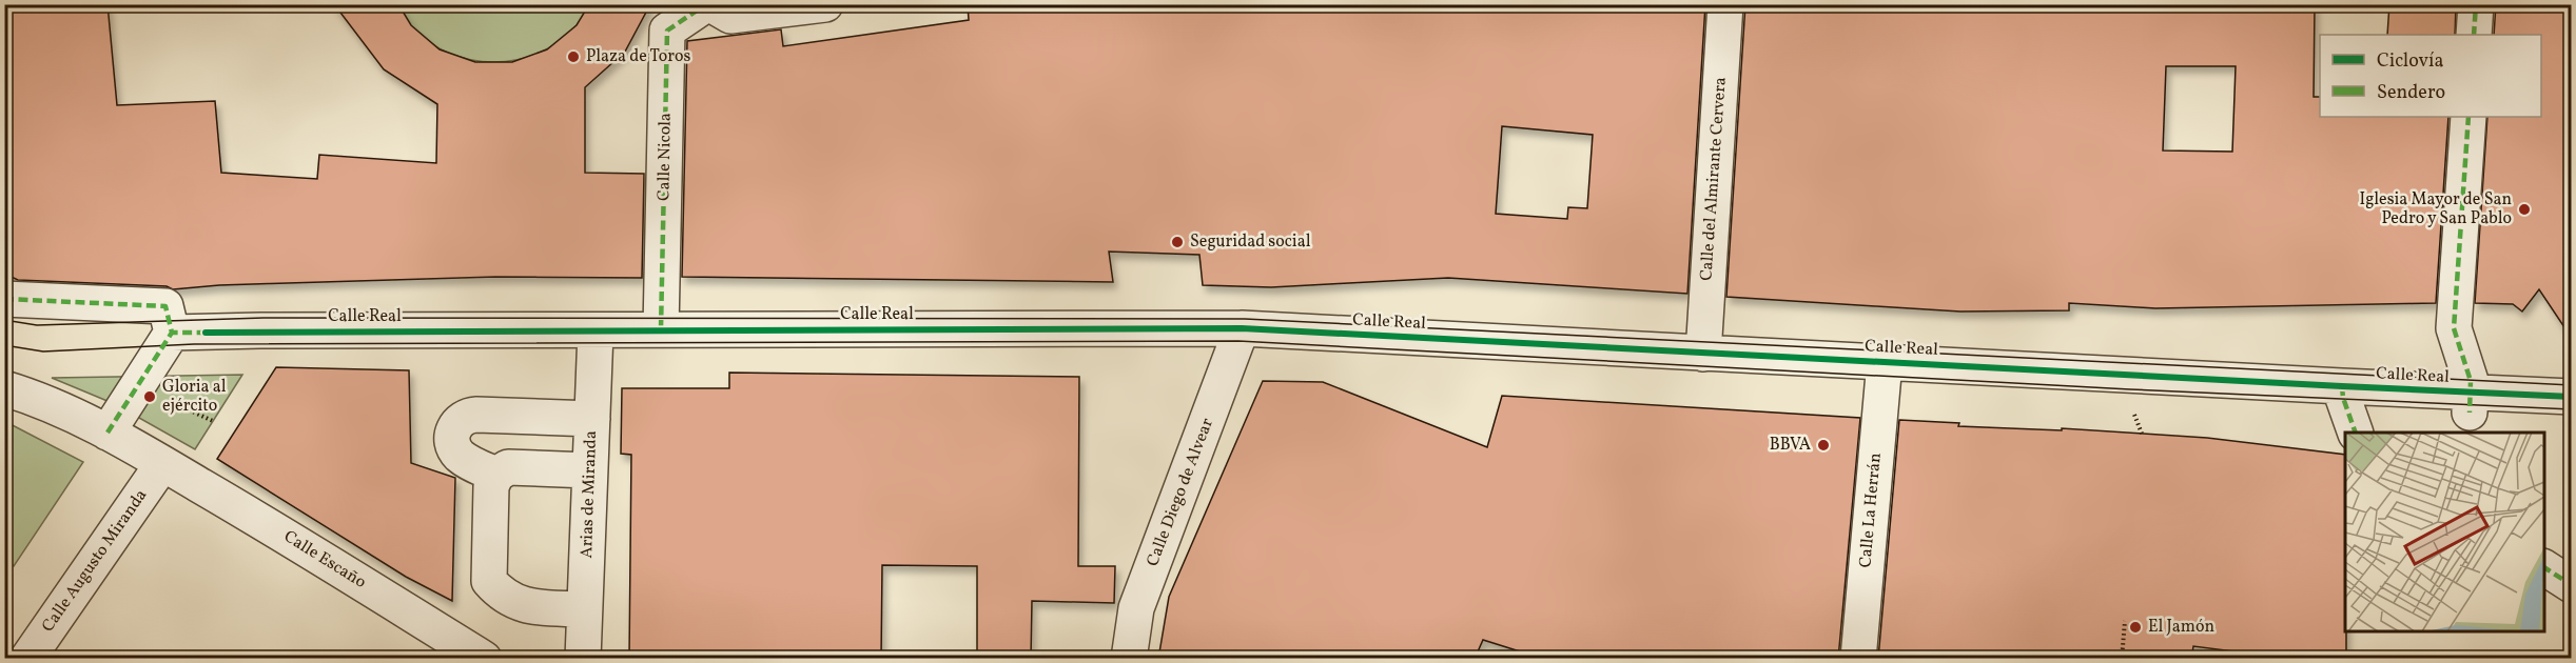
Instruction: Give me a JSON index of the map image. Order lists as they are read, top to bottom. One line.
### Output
{"streets":{"street":["Calle Nicola","Calle del Almirante Cervera","Calle Real","Calle Diego de Alvear","Arias de Miranda","Calle La Herrán","Calle Escaño","Calle Augusto Miranda"]},"crossings":[["Calle Nicola","Calle Real"],["Calle del Almirante Cervera","Calle Real"],["Calle Real","Calle Diego de Alvear"],["Calle Real","Arias de Miranda"],["Calle Real","Calle La Herrán"],["Calle Escaño","Calle Augusto Miranda"]],"places":["Plaza de Toros","Iglesia Mayor de San Pedro y San Pablo","Seguridad social","Gloria al ejército","BBVA","El Jamón"],"legend":["Ciclovía","Sendero"]}
